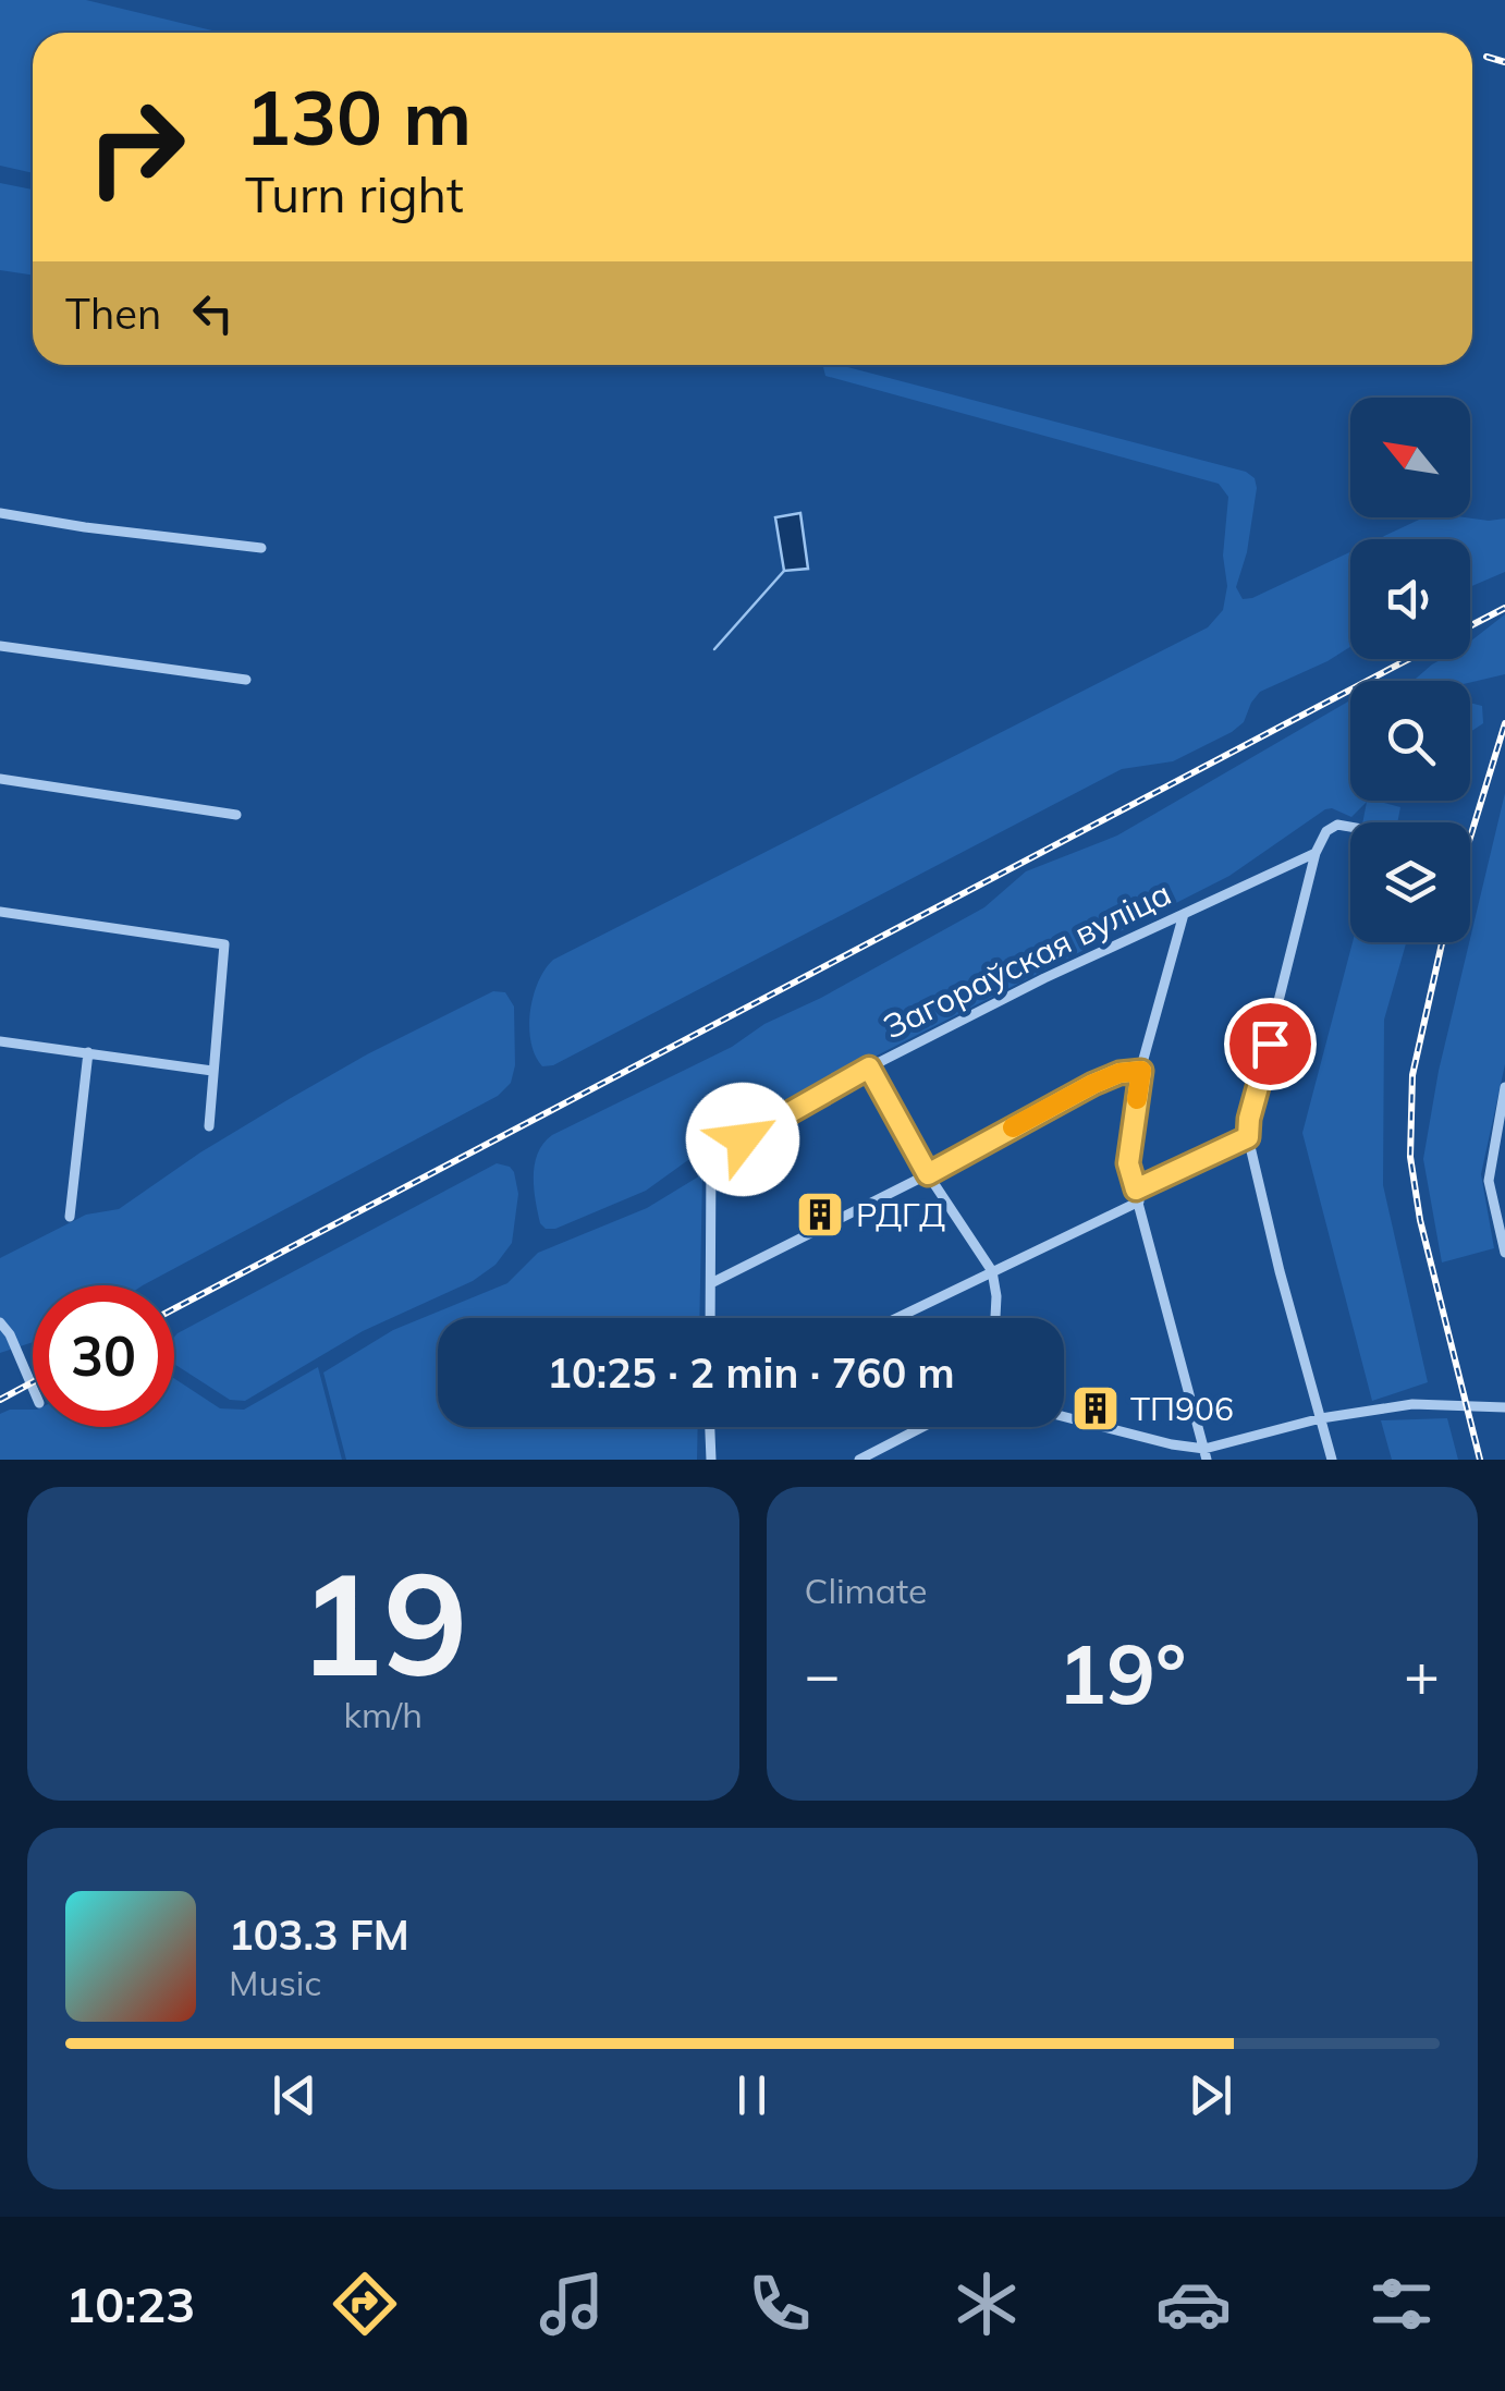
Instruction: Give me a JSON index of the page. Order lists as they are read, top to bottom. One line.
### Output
{"streets":{"street":["Загораўская вуліца"]},"places":{"building":["РДГД","ТП906"]},"north":"top left","page":{"turn":["130 m","Turn right"],"then":"Then","limit":"30","trip":"10:25 · 2 min · 760 m","tile":[["19","km/h"],"Climate"],"heat":["−","19°","+"],"song":["103.3 FM","Music"],"tabs":"10:23"}}
